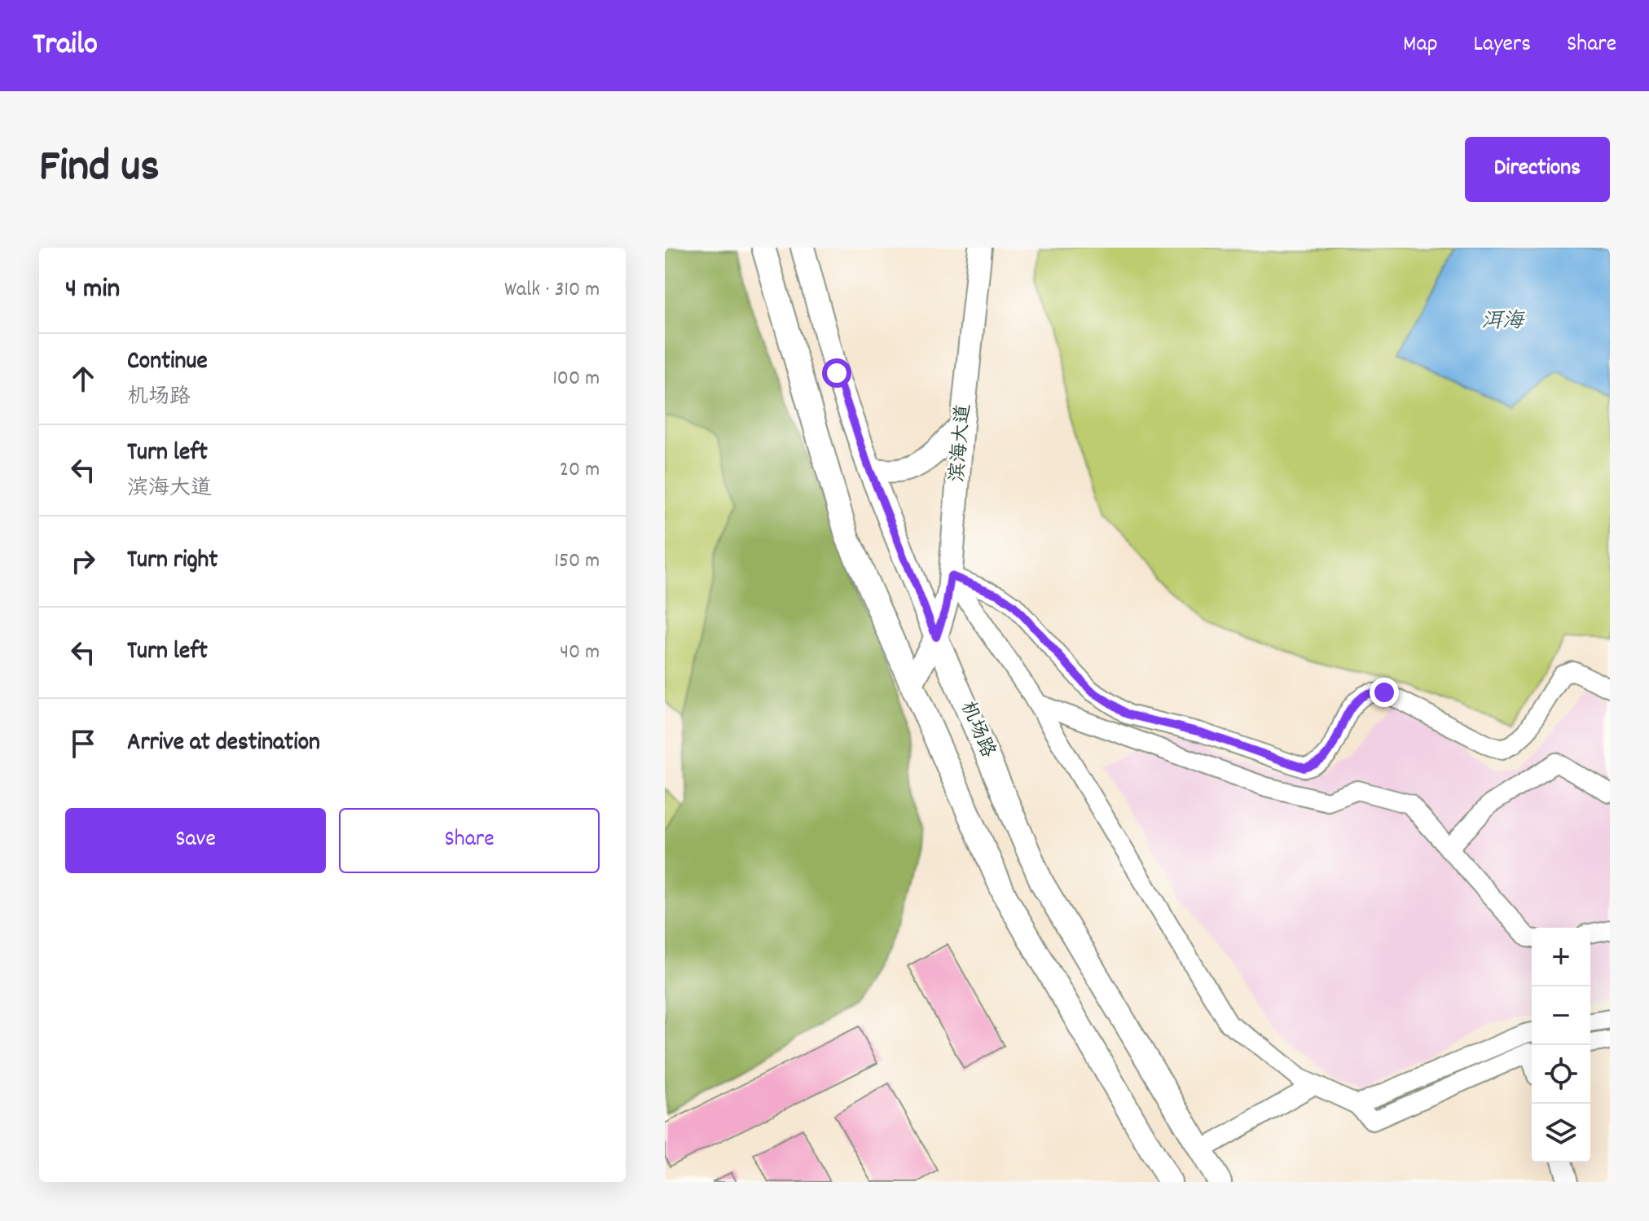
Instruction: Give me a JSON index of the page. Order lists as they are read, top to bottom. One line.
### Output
{"streets":{"main road":["滨海大道","机场路"]},"crossings":[["滨海大道","机场路"]],"water":["洱海"],"page":{"header":"Trailo","nav":["Map","Layers","Share"],"title":"Find us","buttons":["Directions",["Save","Share"]],"heading":["4 min","Walk · 310 m"],"list":[["Continue","机场路","100 m"],["Turn left","滨海大道","20 m"],["Turn right","150 m"],["Turn left","40 m"],"Arrive at destination"],"map_buttons":["+","−"]}}
